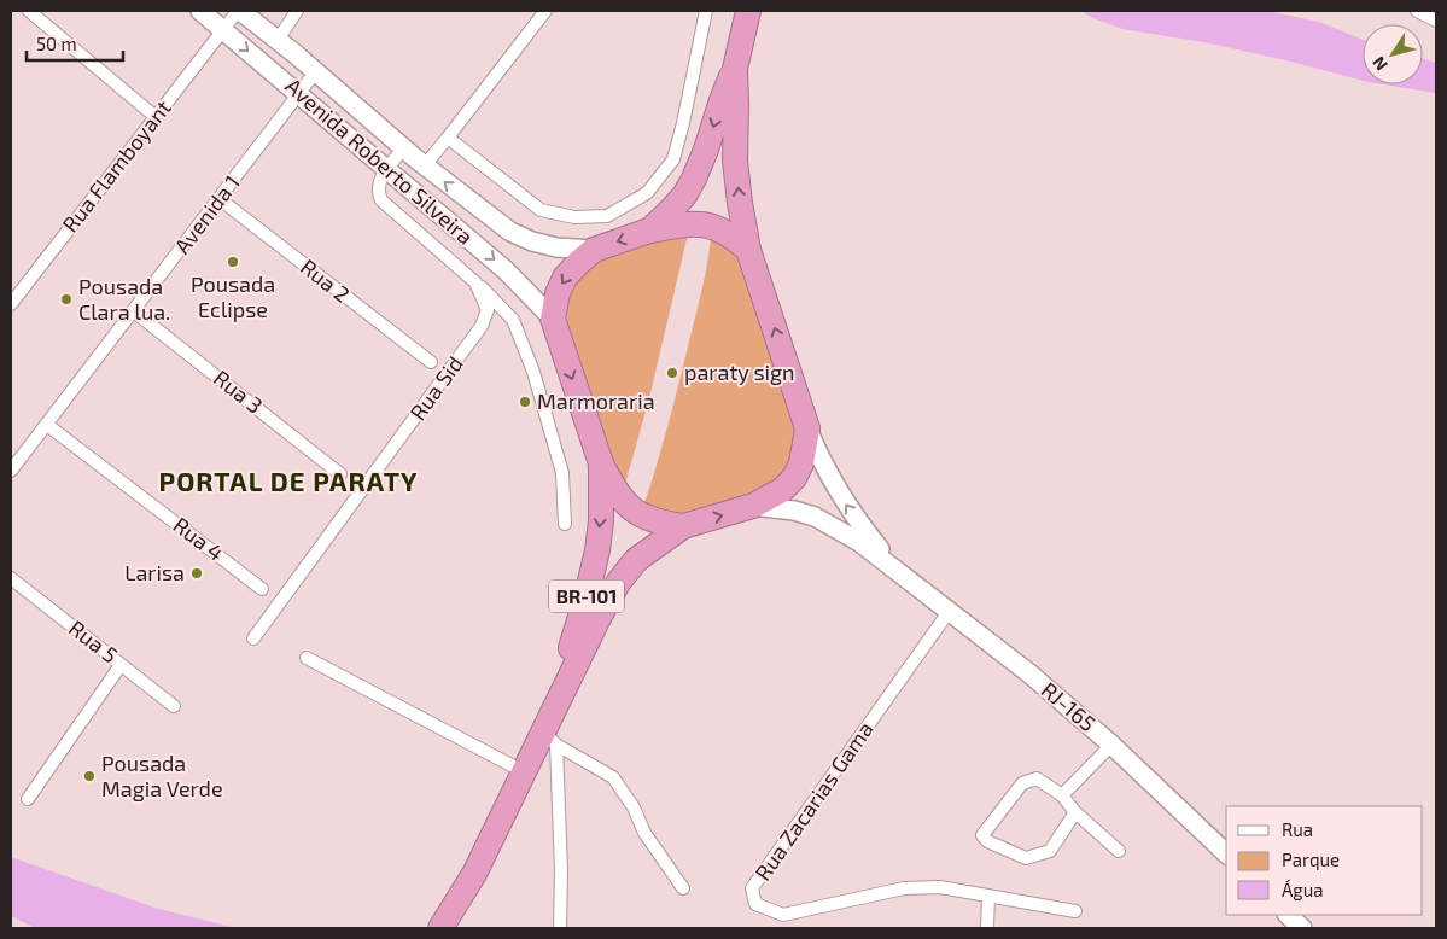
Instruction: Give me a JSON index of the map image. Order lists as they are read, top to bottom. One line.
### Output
{"streets":{"highway":["BR-101"],"street":["Avenida Roberto Silveira","Rua Flamboyant","Avenida 1","Rua 2","Rua Sid","Rua 3","Rua 4","Rua 5","RJ-165","Rua Zacarias Gama"]},"crossings":[["Avenida Roberto Silveira","Rua Flamboyant"],["Avenida Roberto Silveira","Avenida 1"],["Avenida Roberto Silveira","Rua Sid"],["Avenida Roberto Silveira","BR-101"],["Avenida 1","Rua 2"],["Avenida 1","Rua 3"],["Avenida 1","Rua 4"],["BR-101","RJ-165"],["RJ-165","Rua Zacarias Gama"]],"districts":["PORTAL DE PARATY"],"places":["Pousada Eclipse","Pousada Clara lua.","paraty sign","Marmoraria","Larisa","Pousada Magia Verde"],"legend":["Rua","Parque","Água"],"scale_bar":"50 m","north":"bottom left"}
